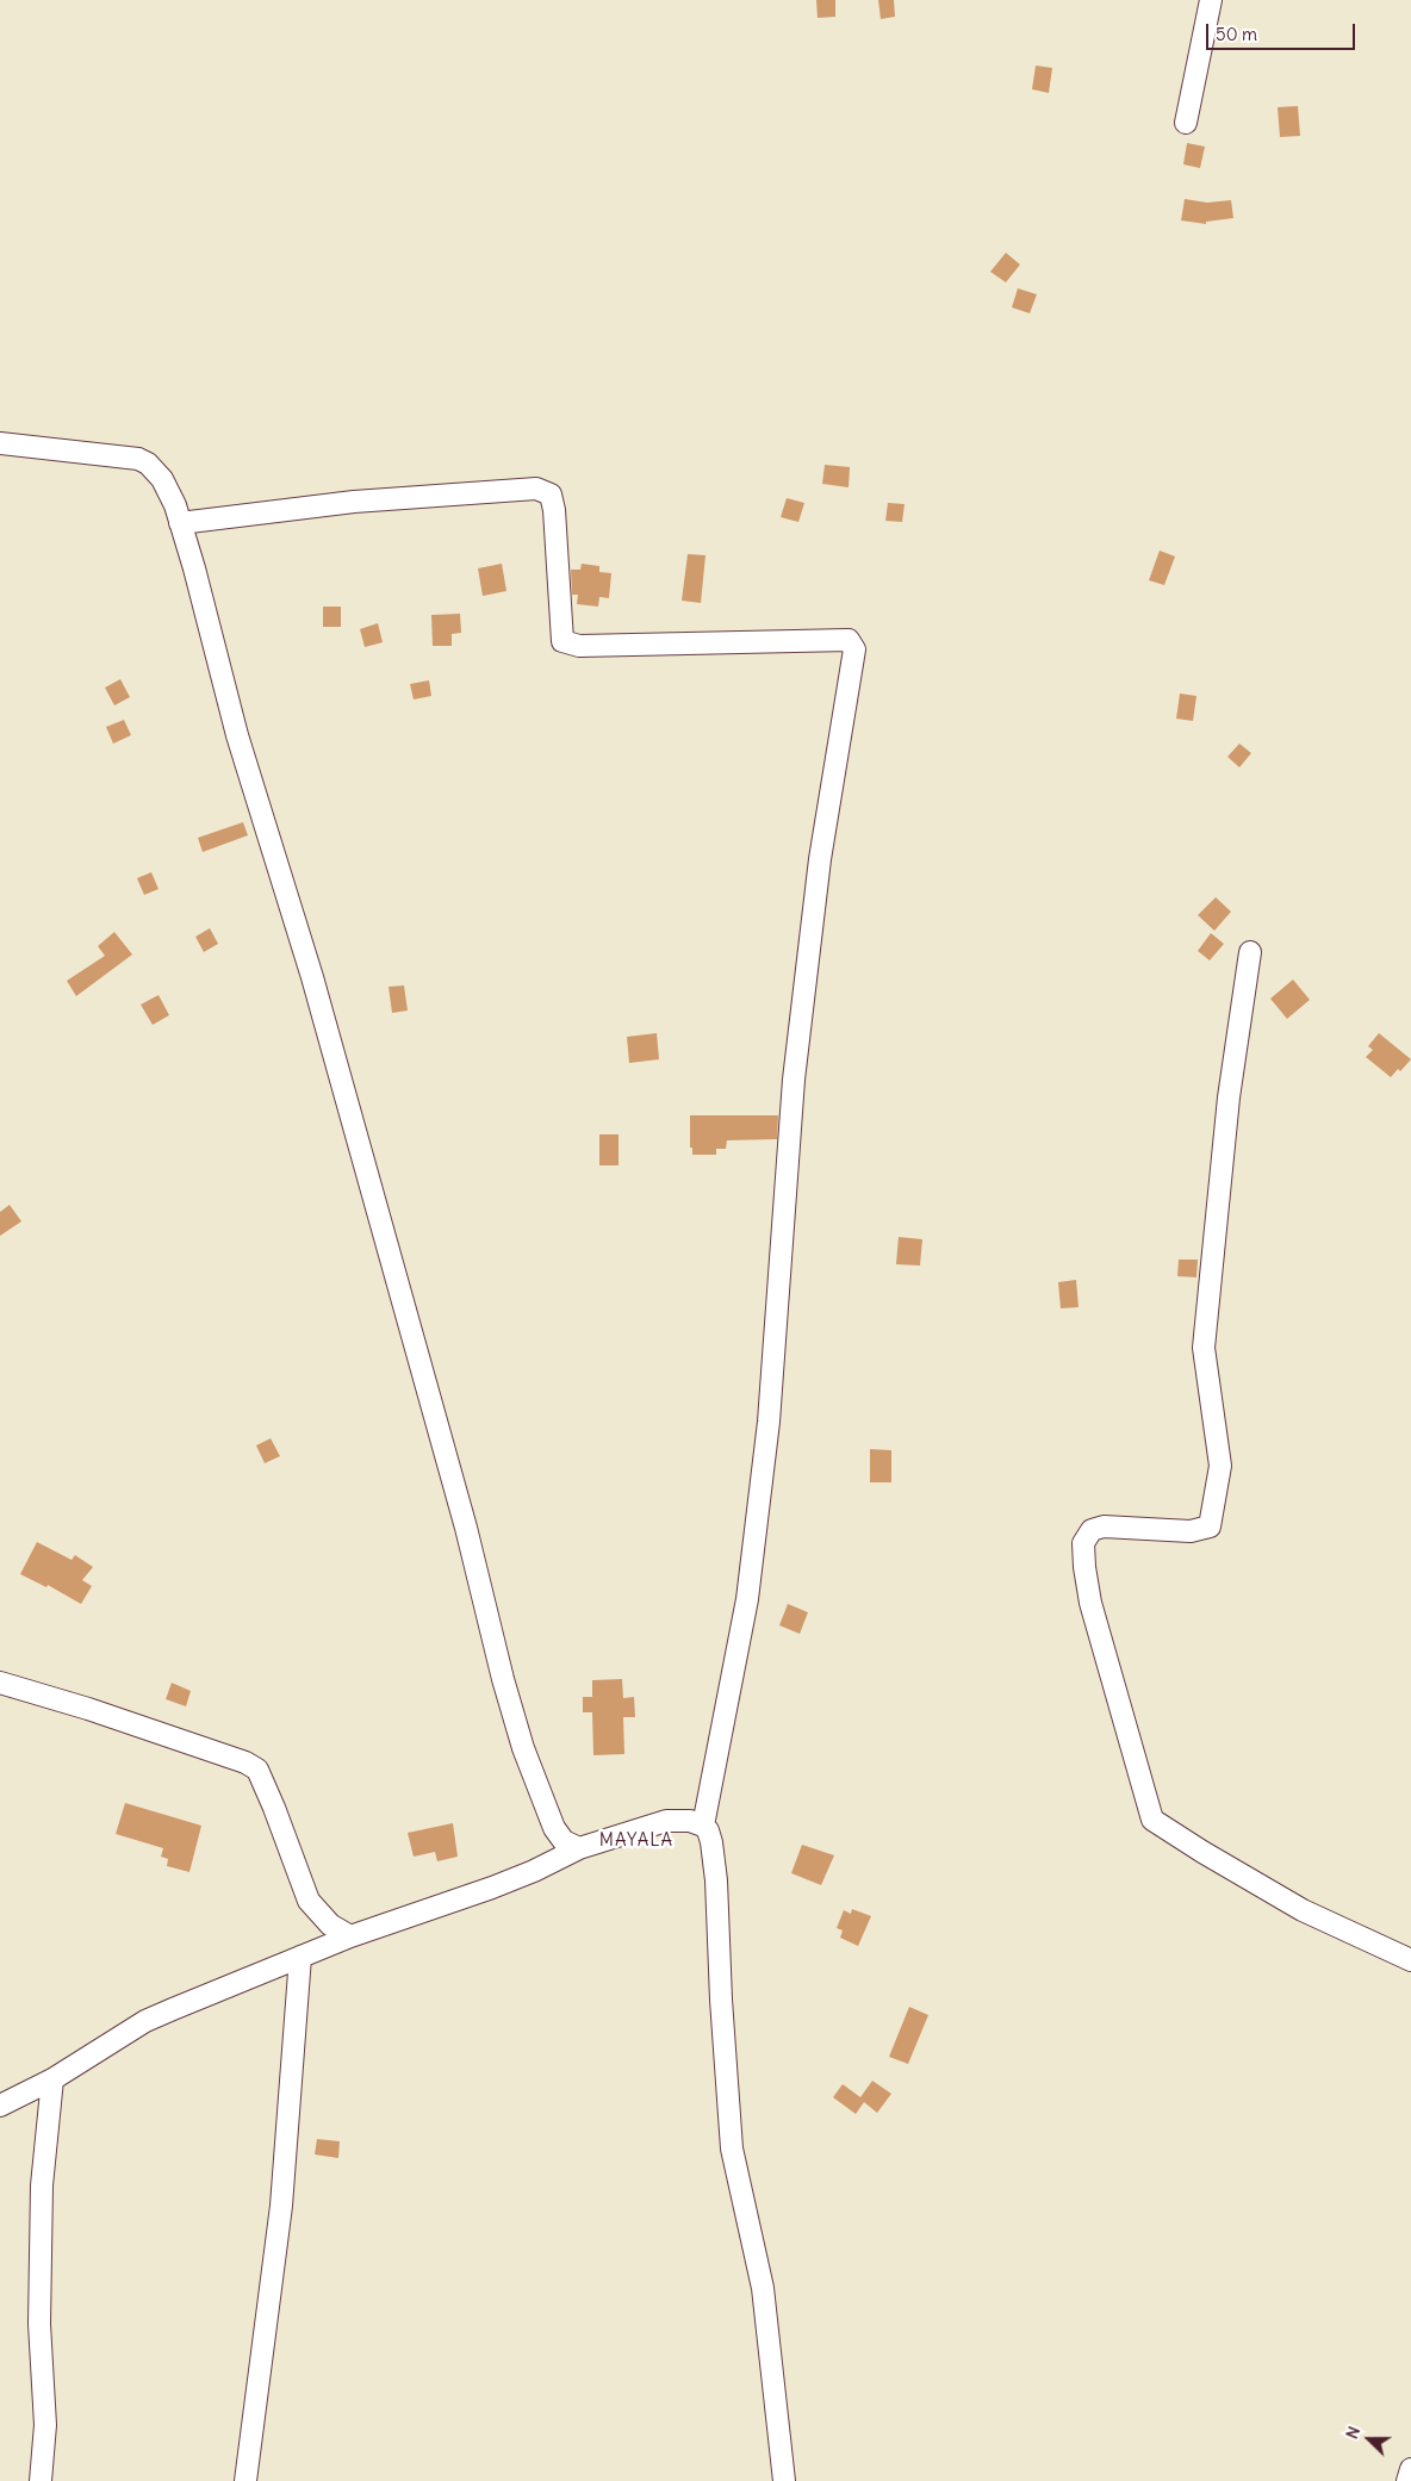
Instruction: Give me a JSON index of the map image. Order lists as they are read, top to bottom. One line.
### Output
{"districts":["MAYALA"],"scale_bar":"50 m","north":"left"}
